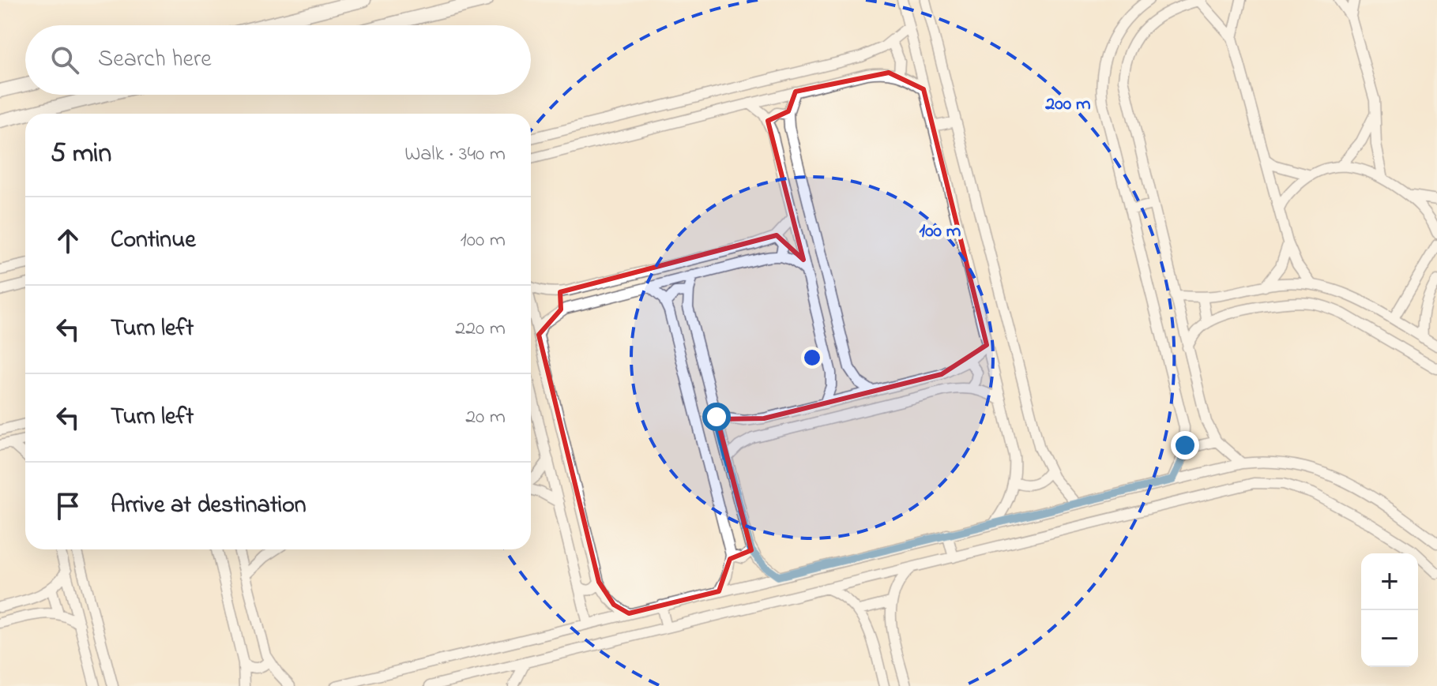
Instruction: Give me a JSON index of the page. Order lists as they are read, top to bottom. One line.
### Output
{"page":{"search":"Search here","heading":["5 min","Walk · 340 m"],"list":[["Continue","100 m"],["Turn left","220 m"],["Turn left","20 m"],"Arrive at destination"],"map_buttons":["+","−"]},"rings":["200 m","100 m"]}
